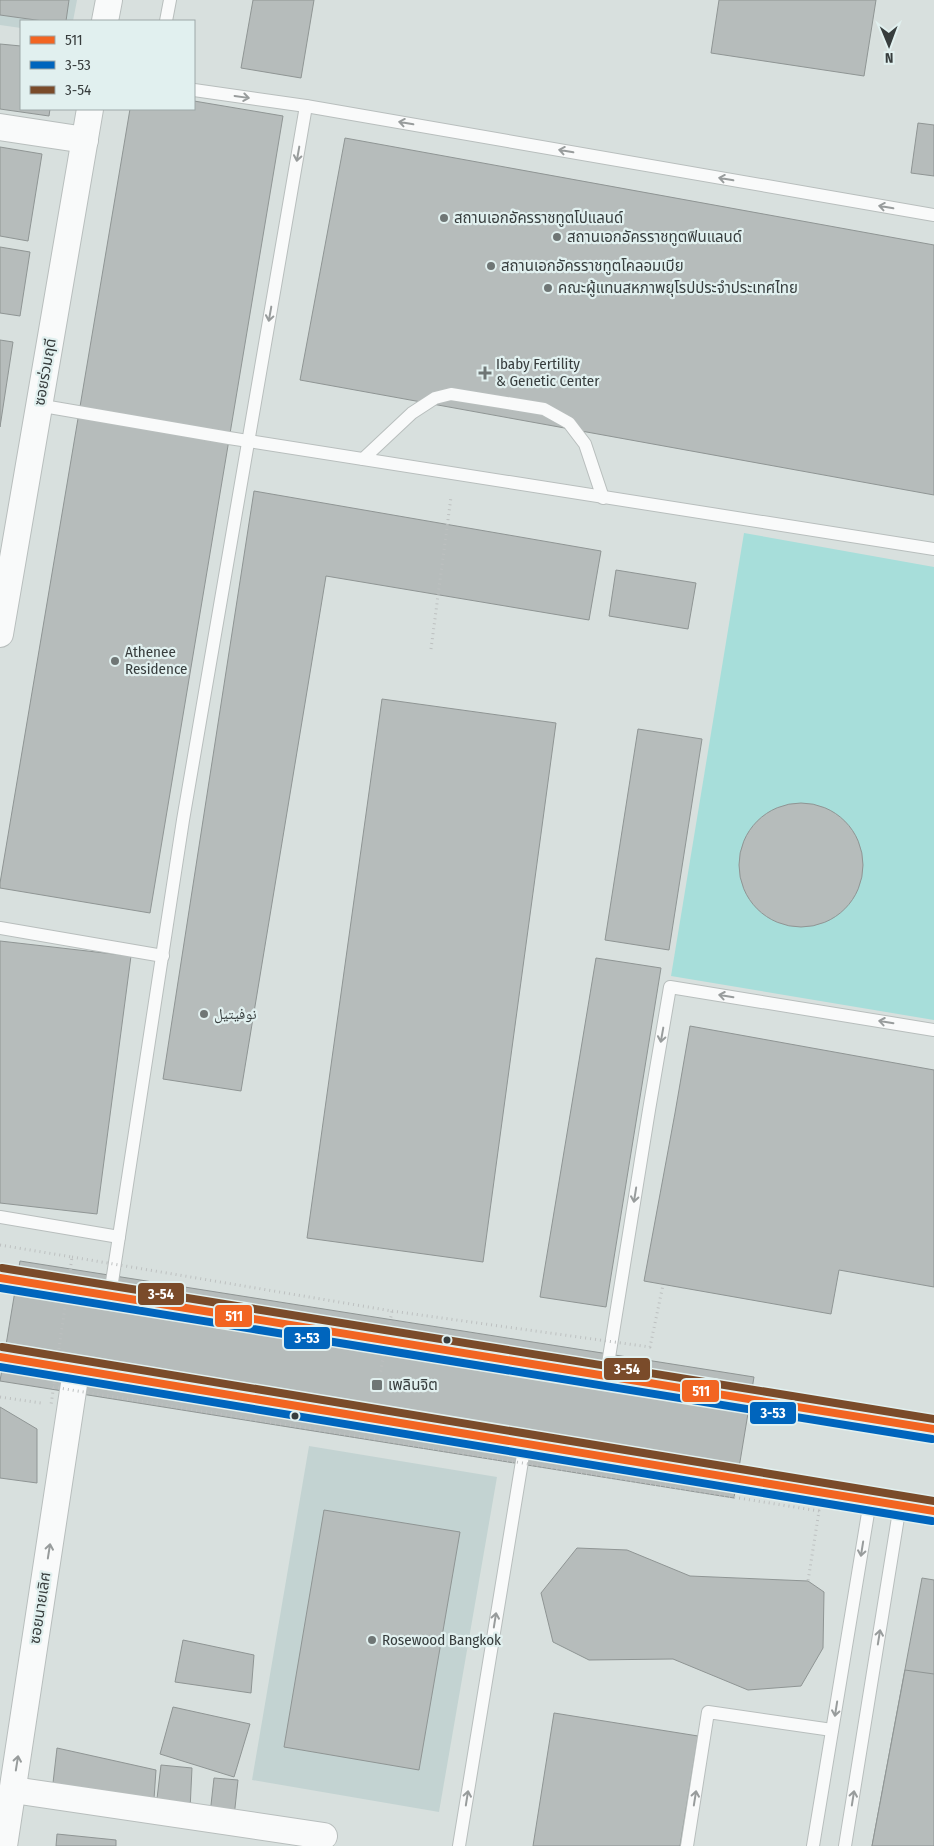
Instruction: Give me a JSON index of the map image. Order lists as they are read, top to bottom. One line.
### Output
{"streets":{"street":["ซอยร่วมฤดี","ซอยนายเลิศ"]},"one_way":["ซอยนายเลิศ"],"places":{"other":["สถานเอกอัครราชทูตโปแลนด์","สถานเอกอัครราชทูตฟินแลนด์","สถานเอกอัครราชทูตโคลอมเบีย","คณะผู้แทนสหภาพยุโรปประจำประเทศไทย","Athenee Residence","نوفيتيل","Rosewood Bangkok"],"health":["Ibaby Fertility & Genetic Center"],"transit":["เพลินจิต"]},"lines":["transit line 3-54","transit line 511","transit line 3-53"],"legend":["511","3-53","3-54"],"north":"bottom"}
